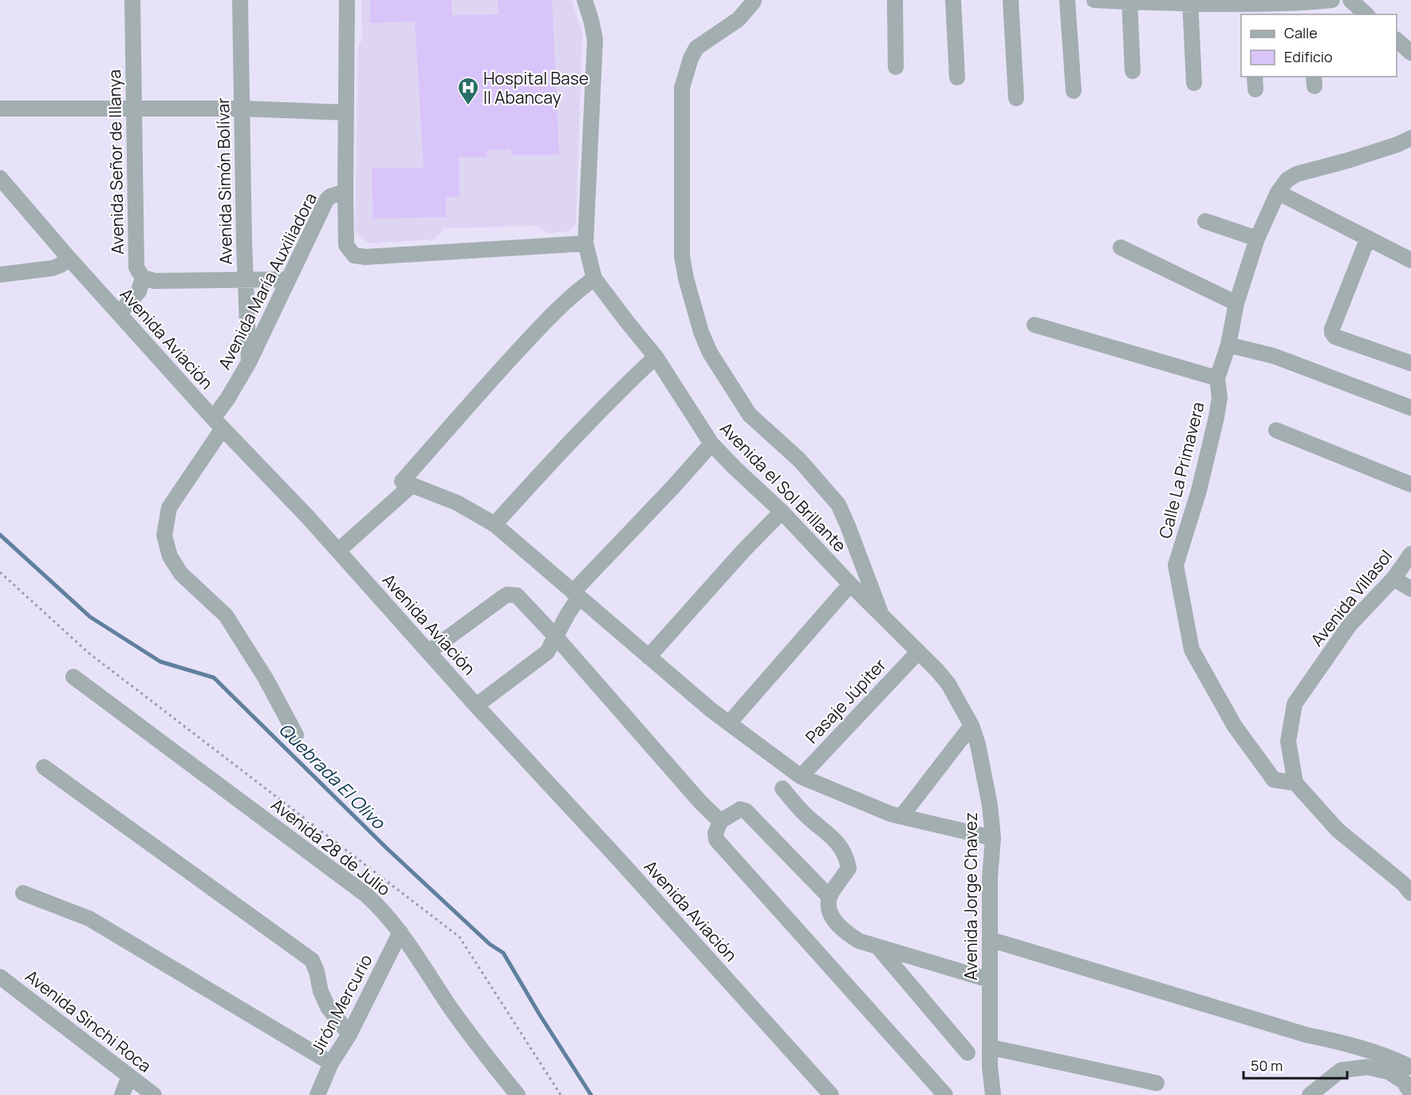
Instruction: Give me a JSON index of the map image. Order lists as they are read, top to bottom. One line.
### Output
{"streets":{"street":["Avenida Señor de Illanya","Avenida Simón Bolívar","Avenida María Auxiliadora","Avenida Aviación","Calle La Primavera","Avenida el Sol Brillante","Avenida Villasol","Pasaje Júpiter","Avenida 28 de Julio","Avenida Jorge Chavez","Jirón Mercurio","Avenida Sinchi Roca"]},"crossings":[["Avenida Simón Bolívar","Avenida María Auxiliadora"],["Avenida María Auxiliadora","Avenida Aviación"],["Calle La Primavera","Avenida Villasol"],["Avenida el Sol Brillante","Avenida Jorge Chavez"],["Pasaje Júpiter","Avenida Jorge Chavez"],["Avenida 28 de Julio","Jirón Mercurio"]],"water":["Quebrada El Olivo"],"places":{"hospital":["Hospital Base II Abancay"]},"legend":["Calle","Edificio"],"scale_bar":"50 m"}
